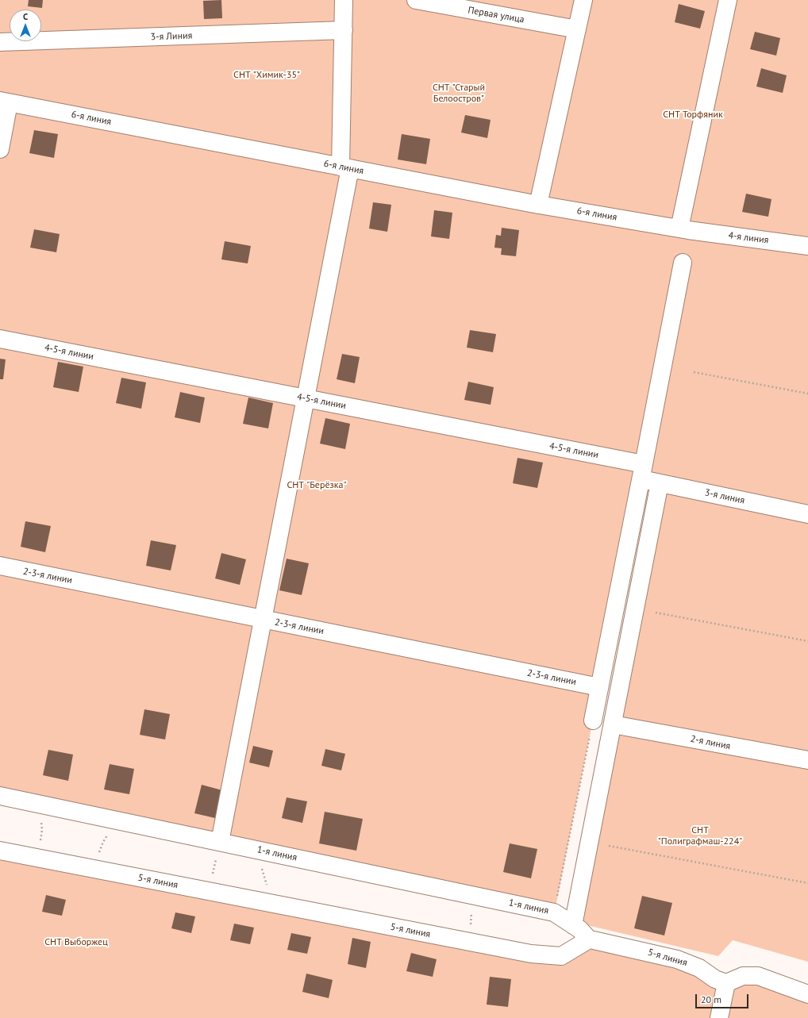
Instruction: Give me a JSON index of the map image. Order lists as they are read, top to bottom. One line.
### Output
{"streets":{"street":["Первая улица","3-я Линия","6-я линия","4-я линия","4-5-я линии","3-я линия","2-3-я линии","2-я линия","1-я линия","5-я линия"]},"crossings":[["6-я линия","4-я линия"],["4-5-я линии","3-я линия"]],"parks":["СНТ \"Химик-35\"","СНТ \"Старый Белоостров\"","СНТ Торфяник","СНТ \"Берёзка\"","СНТ \"Полиграфмаш-224\"","СНТ Выборжец"],"scale_bar":"20 m","north":"top"}
